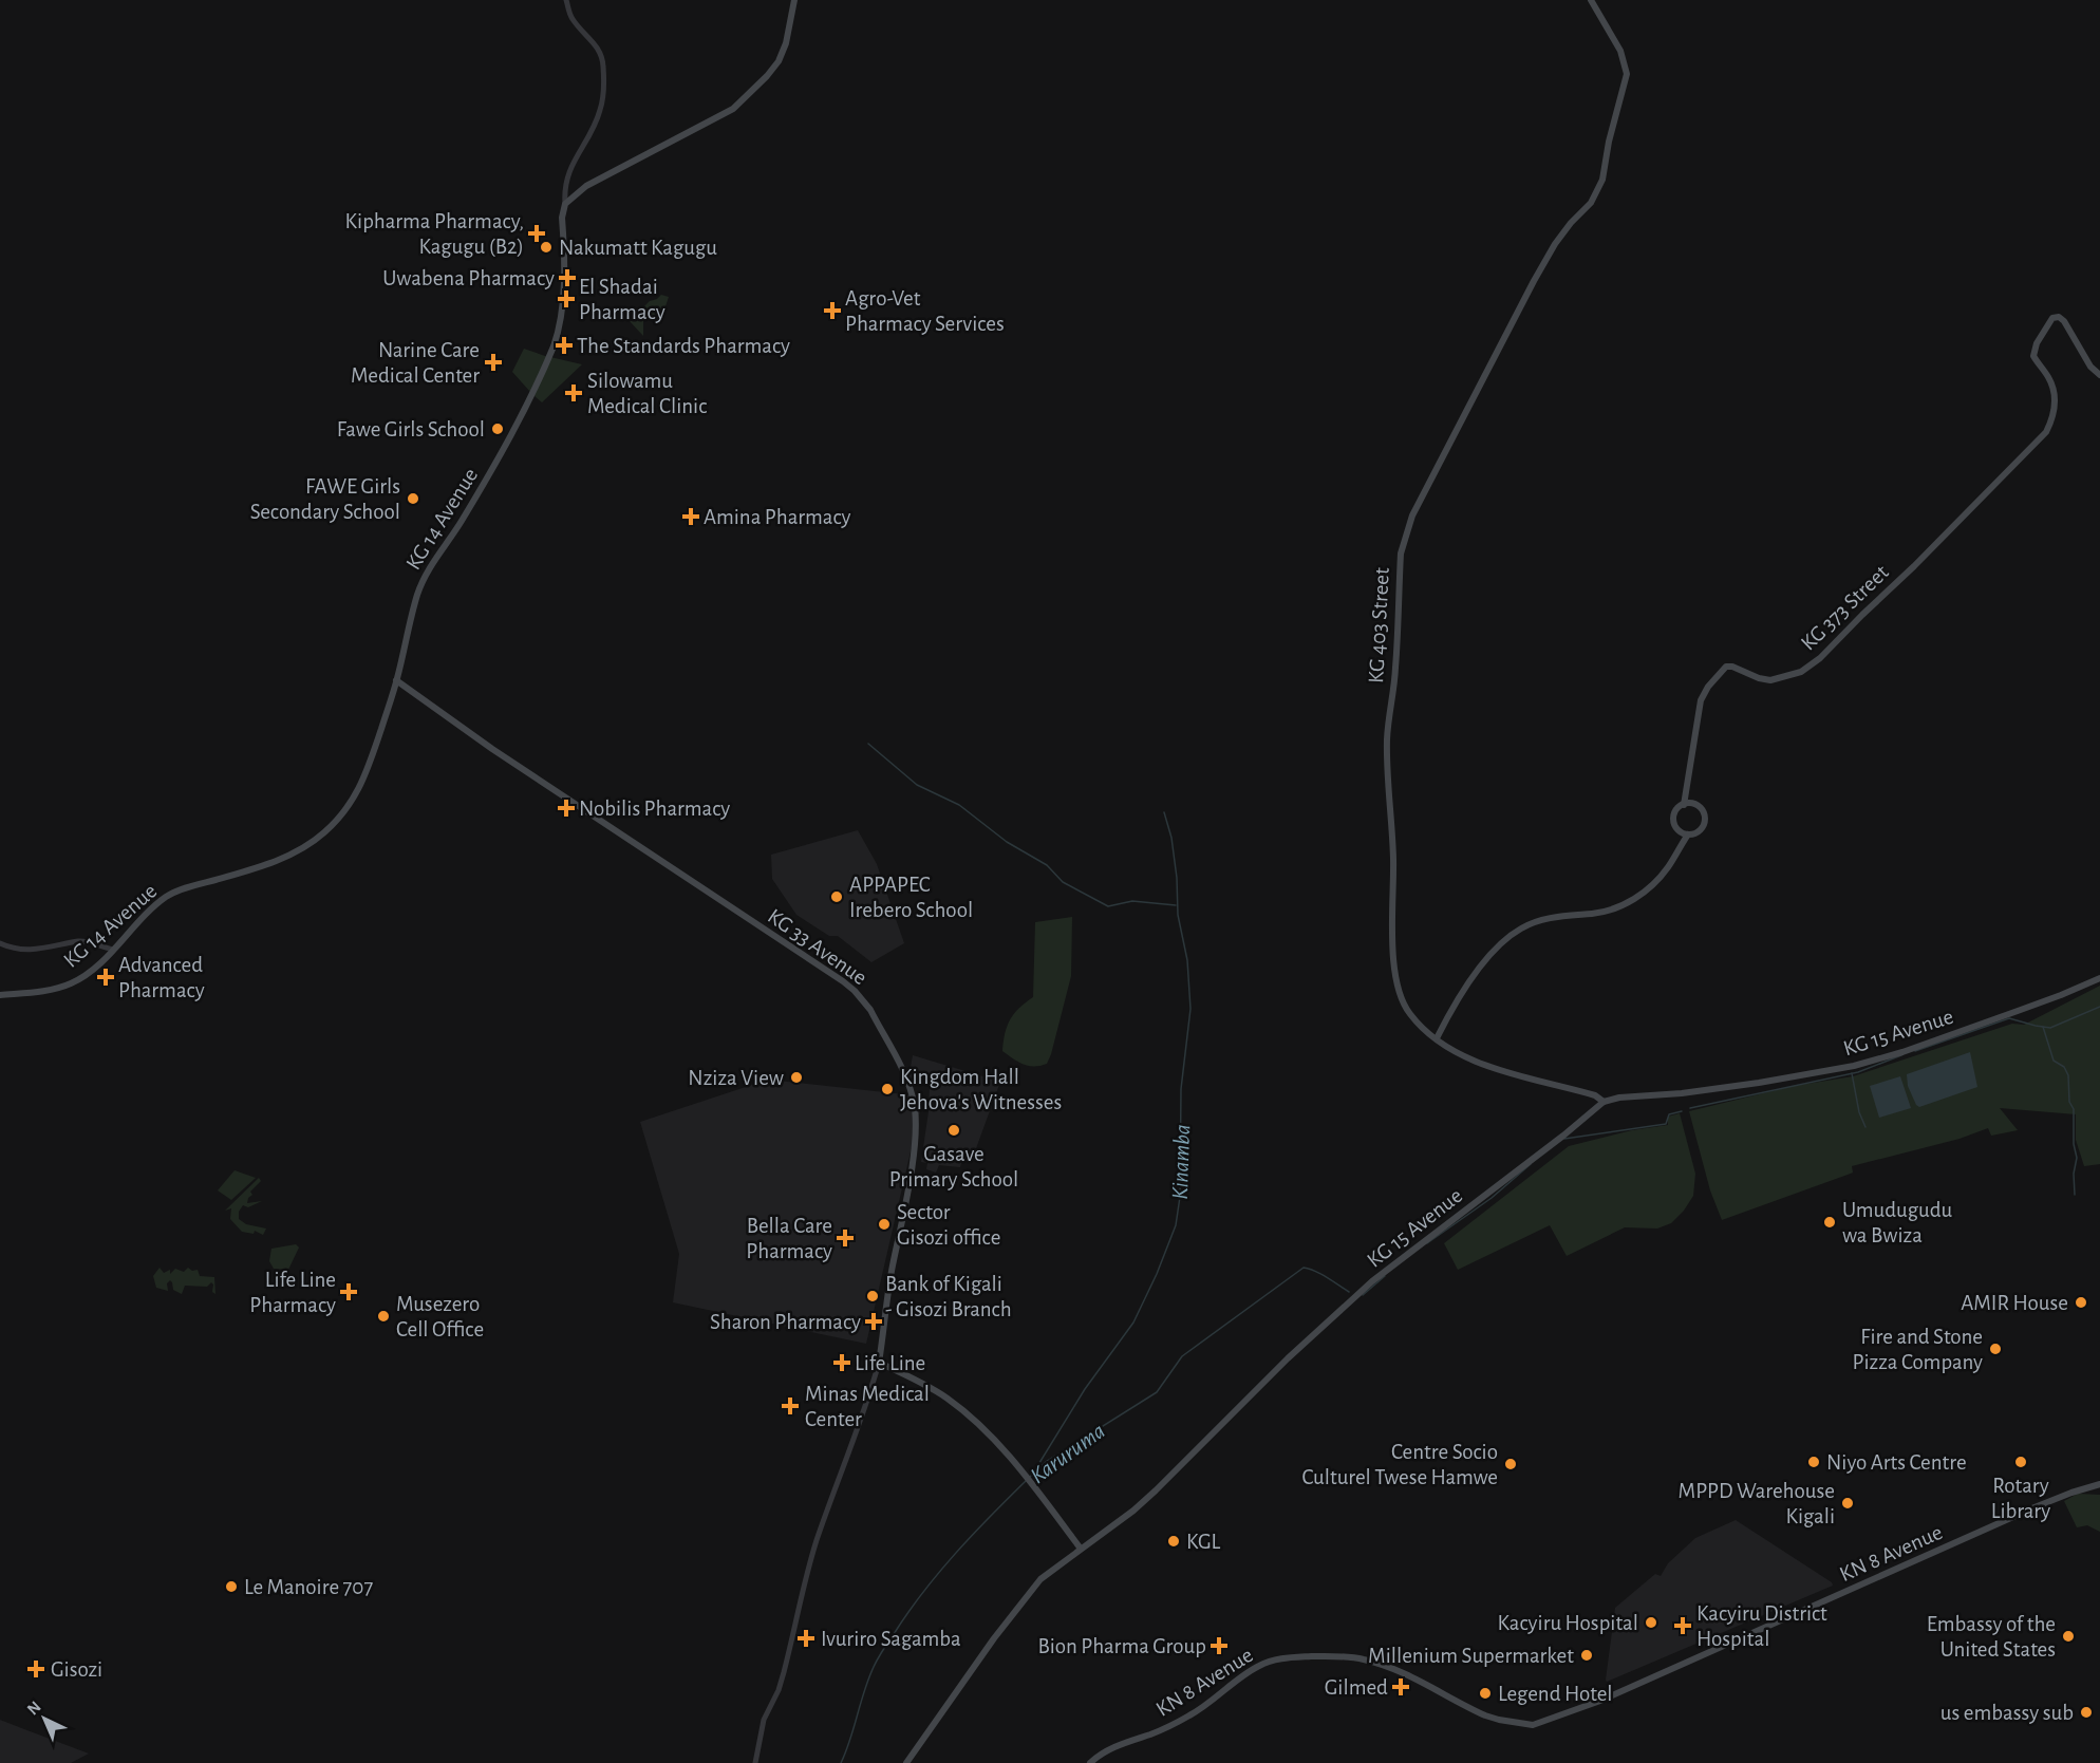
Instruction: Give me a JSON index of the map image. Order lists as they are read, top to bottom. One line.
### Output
{"streets":{"main road":["KG 14 Avenue","KG 373 Street","KG 403 Street","KG 33 Avenue","KG 15 Avenue","KN 8 Avenue"]},"crossings":[["KG 14 Avenue","KG 33 Avenue"],["KG 403 Street","KG 15 Avenue"]],"water":["Kinamba","Karuruma"],"places":{"health":["Kipharma Pharmacy, Kagugu (B2)","Uwabena Pharmacy","El Shadai Pharmacy","Agro-Vet Pharmacy Services","The Standards Pharmacy","Narine Care Medical Center","Silowamu Medical Clinic","Amina Pharmacy","Nobilis Pharmacy","Advanced Pharmacy","Bella Care Pharmacy","Life Line Pharmacy","Sharon Pharmacy","Life Line","Minas Medical Center","Kacyiru District Hospital","Ivuriro Sagamba","Bion Pharma Group","Gisozi","Gilmed"],"other":["Nakumatt Kagugu","Fawe Girls School","FAWE Girls Secondary School","APPAPEC Irebero School","Nziza View","Kingdom Hall Jehova's Witnesses","Gasave Primary School","Umudugudu wa Bwiza","Sector Gisozi office","Bank of Kigali - Gisozi Branch","AMIR House","Musezero Cell Office","Fire and Stone Pizza Company","Niyo Arts Centre","Rotary Library","Centre Socio Culturel Twese Hamwe","MPPD Warehouse Kigali","KGL","Le Manoire 707","Kacyiru Hospital","Embassy of the United States","Millenium Supermarket","Legend Hotel","us embassy sub"]},"north":"top left"}
